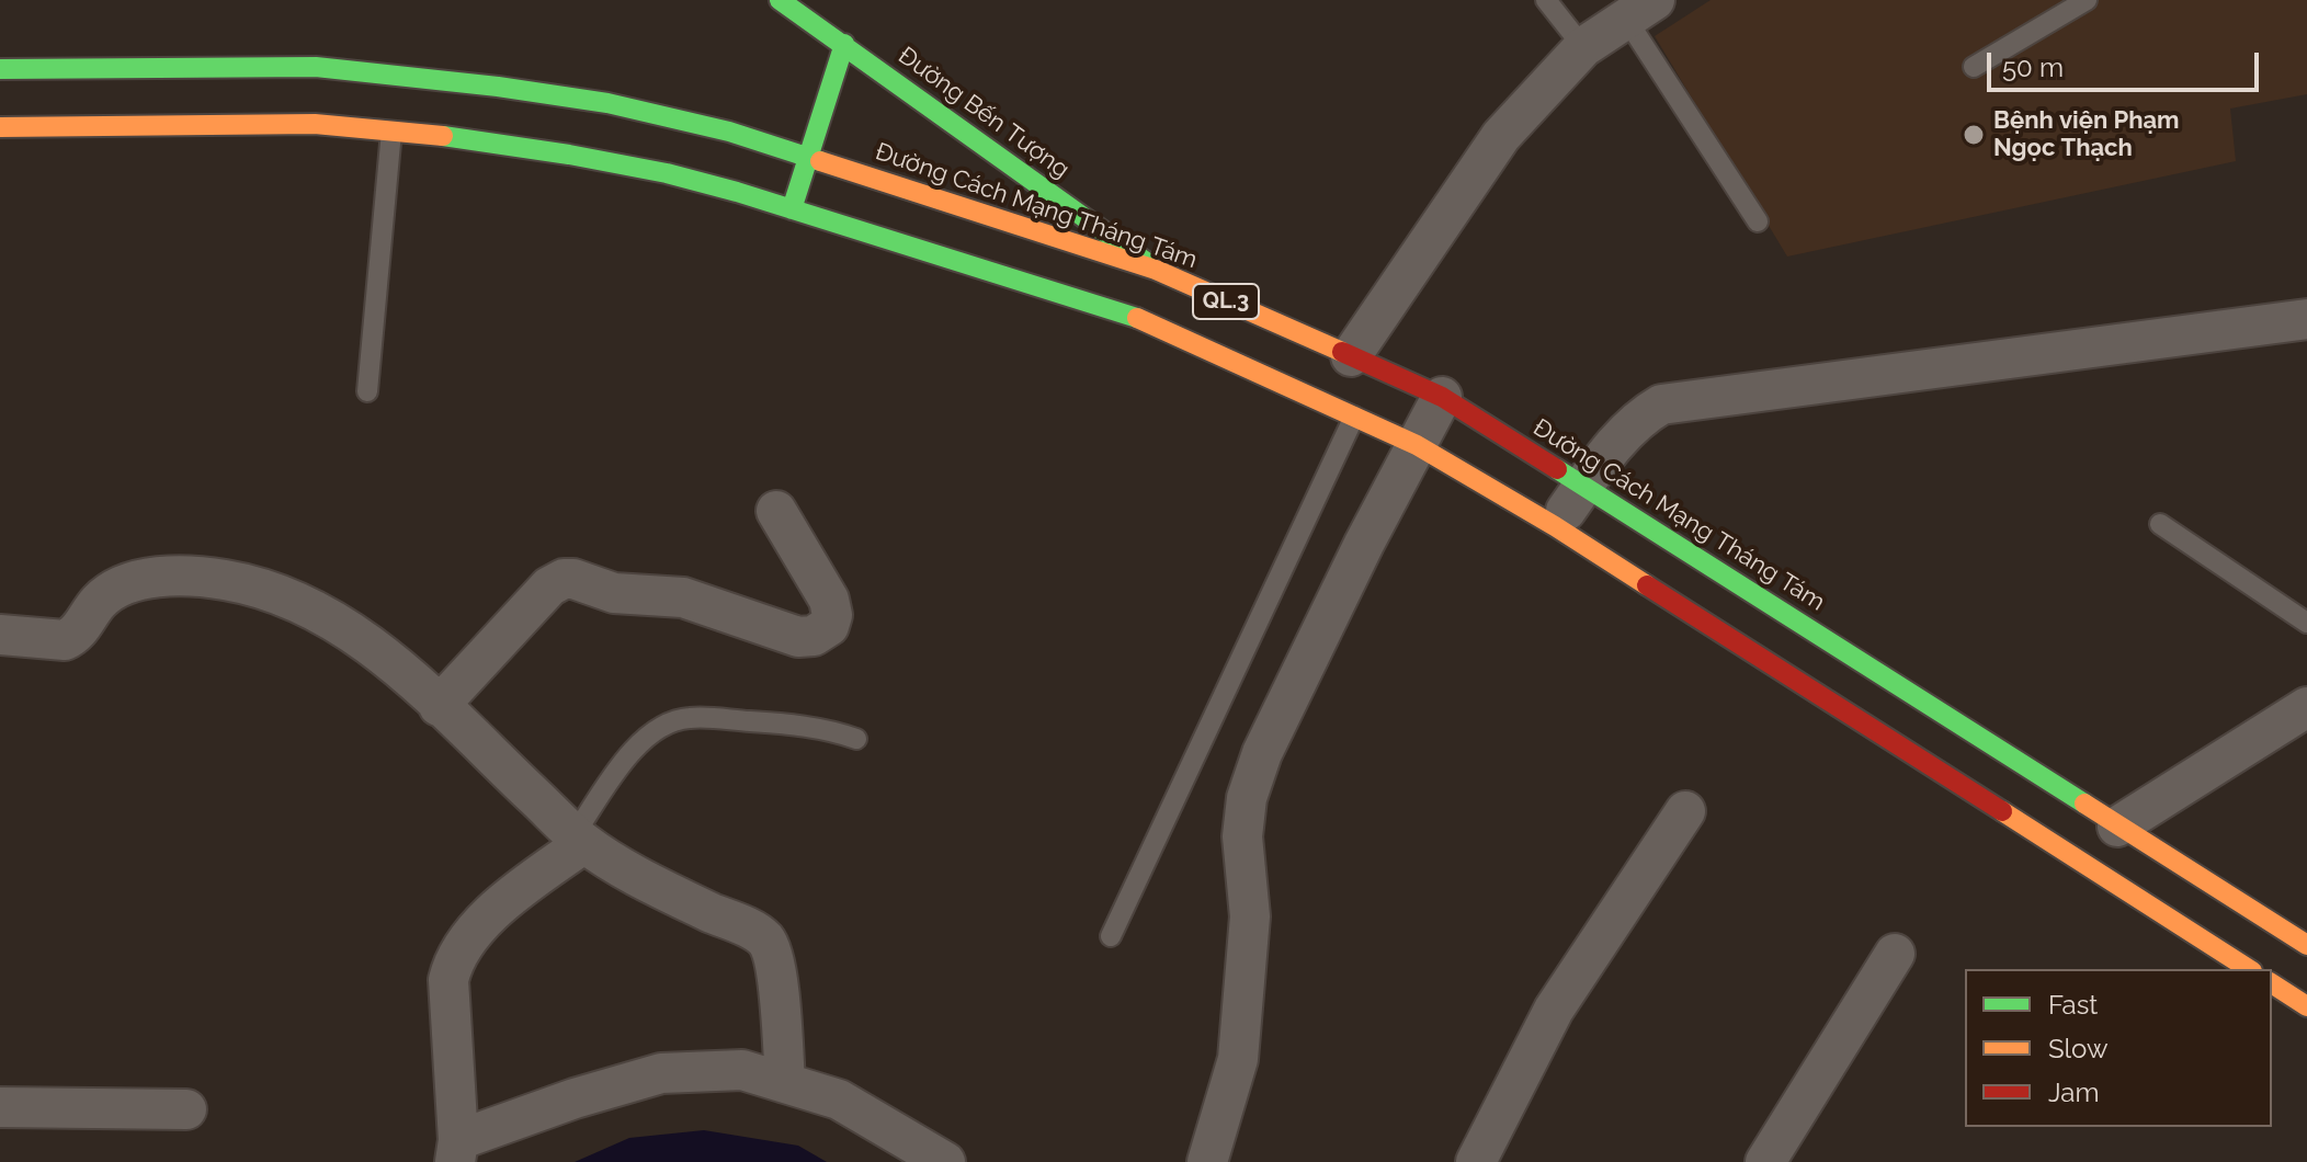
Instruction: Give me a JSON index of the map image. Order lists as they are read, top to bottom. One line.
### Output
{"streets":{"main road":["Đường Bến Tượng","Đường Cách Mạng Tháng Tám","QL.3"]},"crossings":[["Đường Bến Tượng","Đường Cách Mạng Tháng Tám"]],"places":["Bệnh viện Phạm Ngọc Thạch"],"legend":["Fast","Slow","Jam"],"scale_bar":"50 m"}
